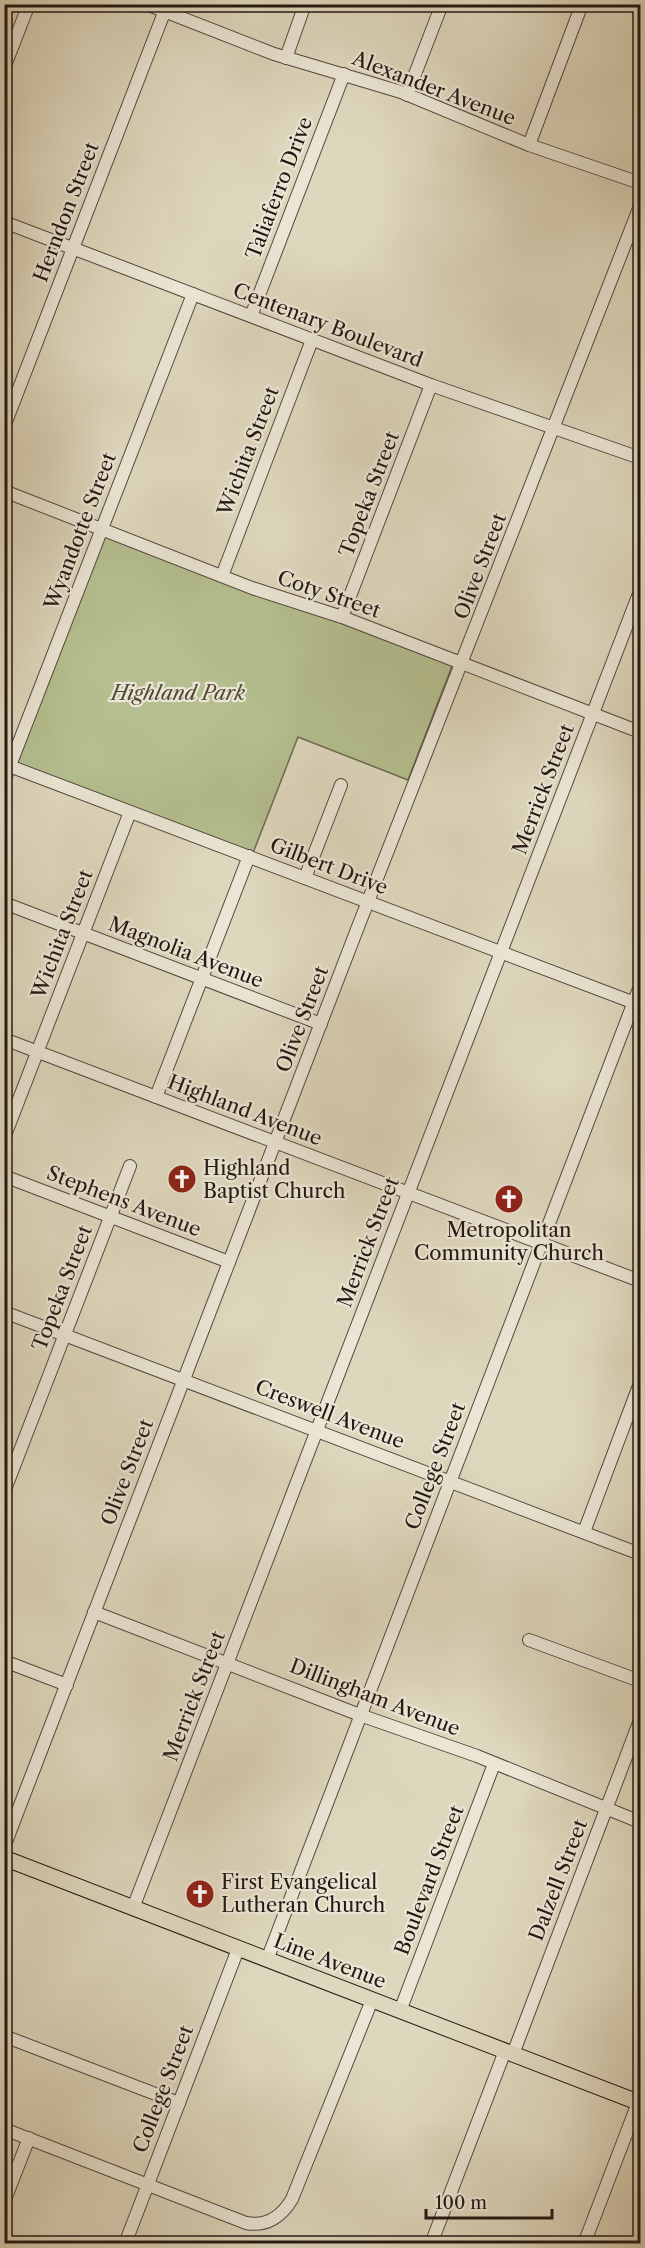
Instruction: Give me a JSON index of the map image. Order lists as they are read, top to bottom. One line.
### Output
{"streets":{"main road":["Line Avenue"],"street":["Alexander Avenue","Taliaferro Drive","Herndon Street","Centenary Boulevard","Wichita Street","Topeka Street","Wyandotte Street","Olive Street","Coty Street","Merrick Street","Gilbert Drive","Magnolia Avenue","Highland Avenue","Stephens Avenue","Creswell Avenue","College Street","Dillingham Avenue","Boulevard Street","Dalzell Street"]},"crossings":[["Alexander Avenue","Taliaferro Drive"],["Alexander Avenue","Herndon Street"],["Taliaferro Drive","Centenary Boulevard"],["Herndon Street","Centenary Boulevard"],["Centenary Boulevard","Wichita Street"],["Centenary Boulevard","Topeka Street"],["Centenary Boulevard","Wyandotte Street"],["Centenary Boulevard","Olive Street"],["Wichita Street","Coty Street"],["Wichita Street","Gilbert Drive"],["Wichita Street","Magnolia Avenue"],["Wichita Street","Highland Avenue"],["Topeka Street","Coty Street"],["Topeka Street","Stephens Avenue"],["Topeka Street","Creswell Avenue"],["Wyandotte Street","Coty Street"],["Wyandotte Street","Gilbert Drive"],["Olive Street","Coty Street"],["Olive Street","Gilbert Drive"],["Olive Street","Magnolia Avenue"],["Olive Street","Highland Avenue"],["Olive Street","Stephens Avenue"],["Olive Street","Creswell Avenue"],["Olive Street","Dillingham Avenue"],["Coty Street","Merrick Street"],["Merrick Street","Gilbert Drive"],["Merrick Street","Highland Avenue"],["Merrick Street","Creswell Avenue"],["Merrick Street","Dillingham Avenue"],["Merrick Street","Line Avenue"],["Gilbert Drive","College Street"],["Highland Avenue","College Street"],["Creswell Avenue","College Street"],["College Street","Dillingham Avenue"],["College Street","Line Avenue"],["Dillingham Avenue","Boulevard Street"],["Dillingham Avenue","Dalzell Street"],["Boulevard Street","Line Avenue"],["Dalzell Street","Line Avenue"]],"parks":["Highland Park"],"places":{"church":["Highland Baptist Church","Metropolitan Community Church","First Evangelical Lutheran Church"]},"scale_bar":"100 m"}
